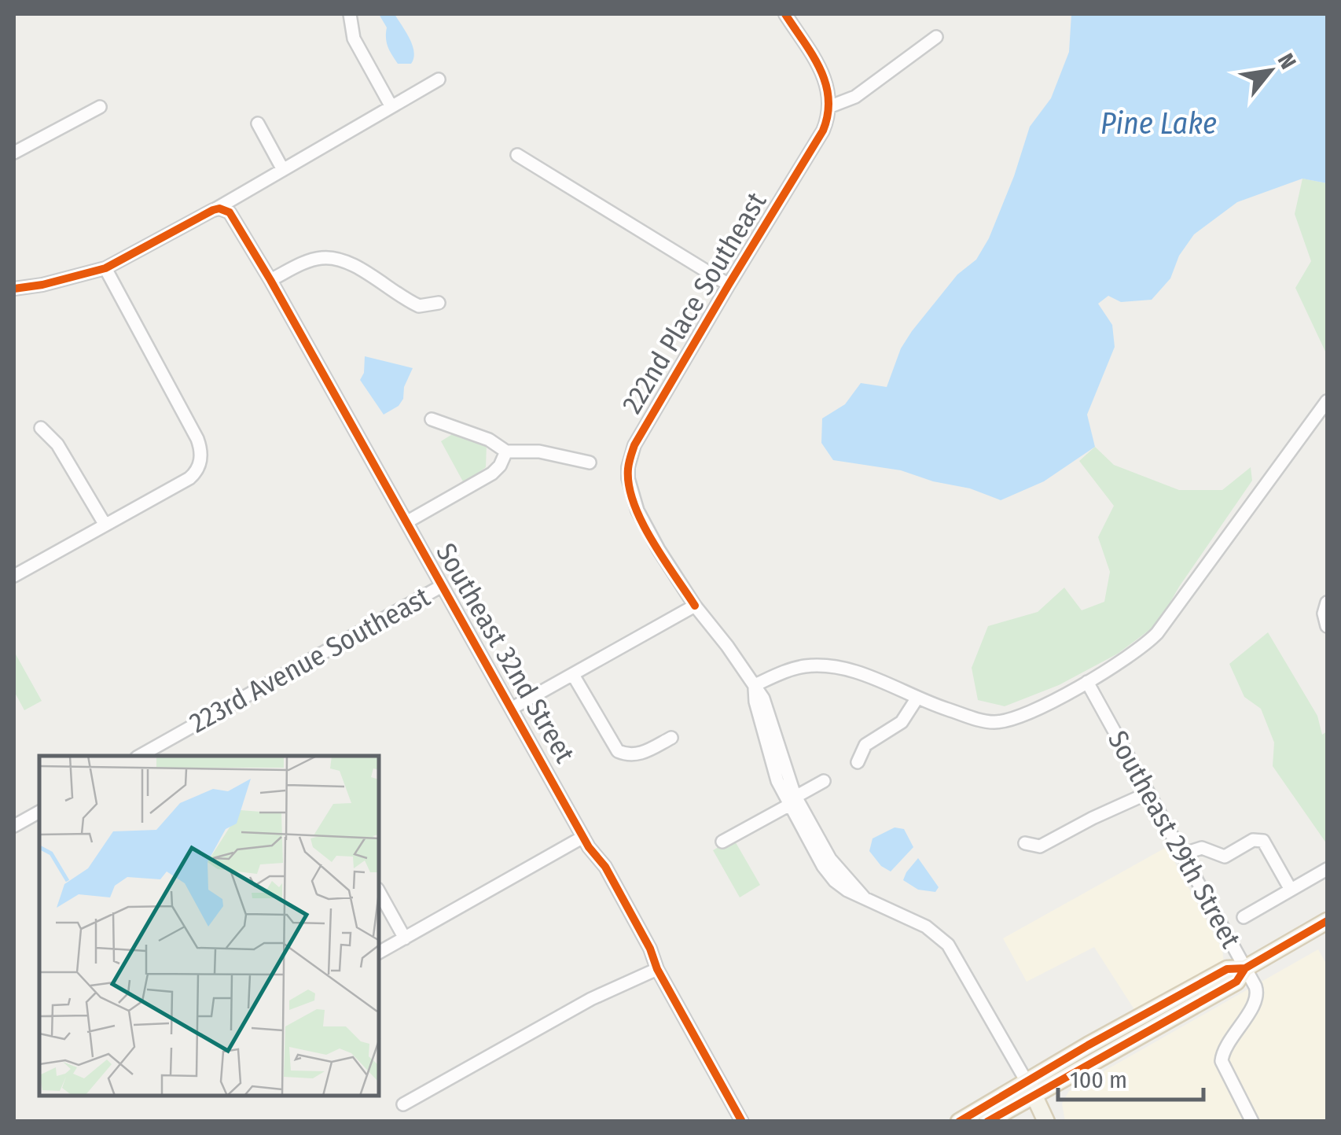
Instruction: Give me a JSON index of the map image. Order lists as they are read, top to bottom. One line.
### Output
{"streets":{"street":["222nd Place Southeast","Southeast 32nd Street","223rd Avenue Southeast","Southeast 29th Street"]},"crossings":[["Southeast 32nd Street","223rd Avenue Southeast"]],"water":["Pine Lake"],"scale_bar":"100 m","north":"top right"}
